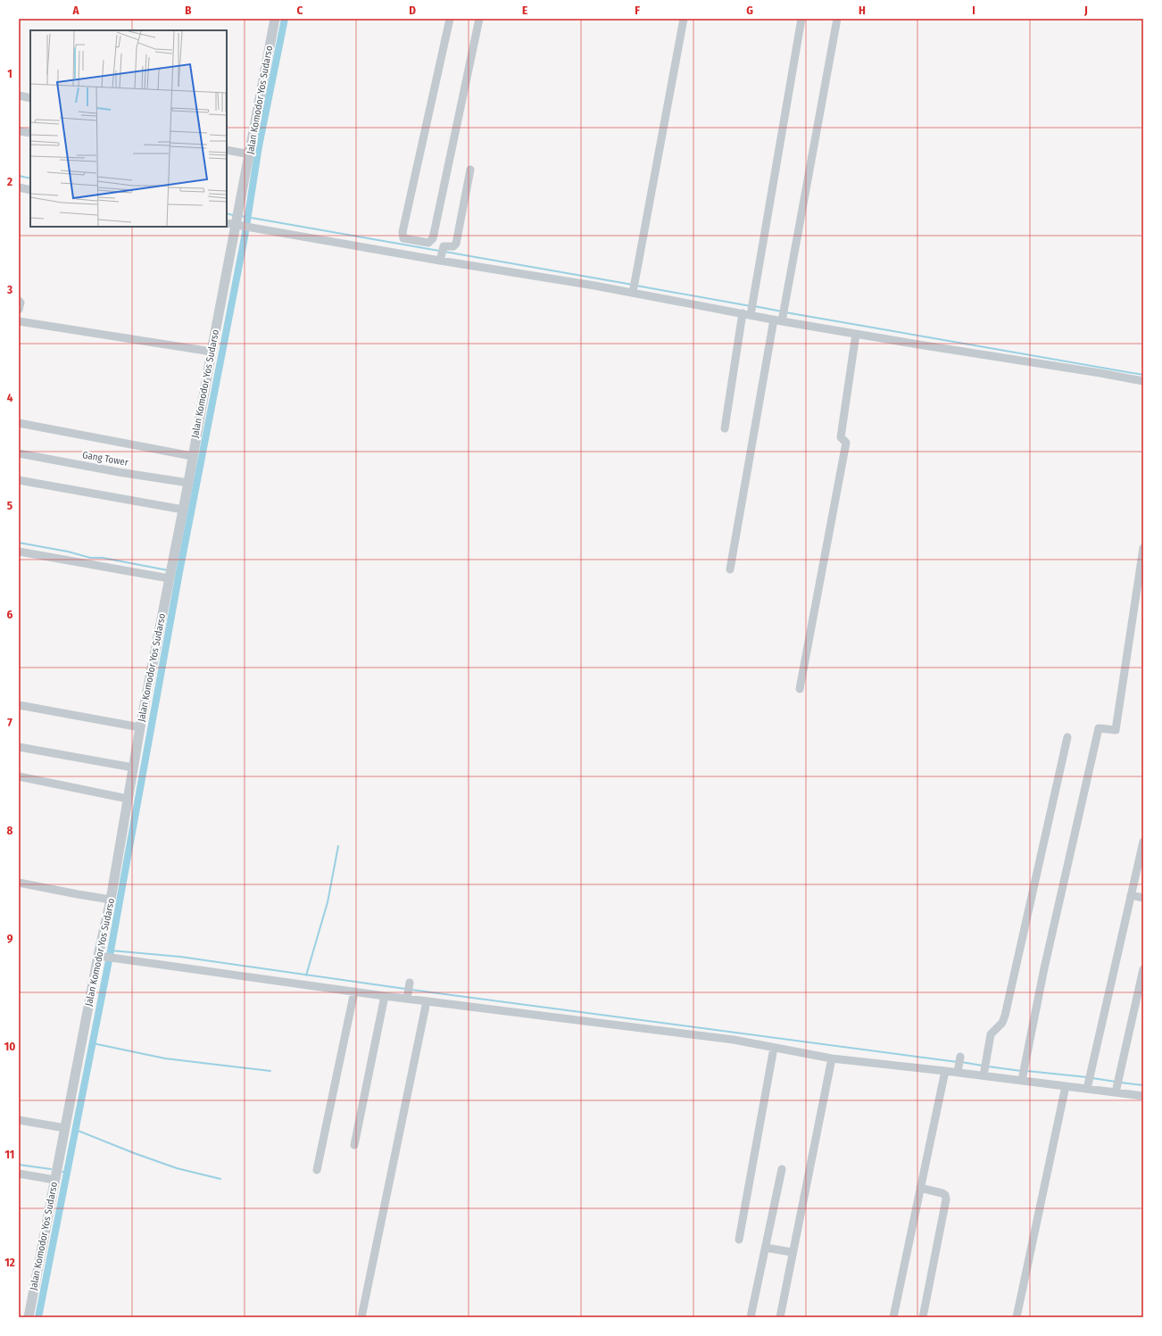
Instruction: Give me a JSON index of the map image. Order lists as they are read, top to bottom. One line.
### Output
{"streets":{"street":["Jalan Komodor Yos Sudarso","Gang Tower"]},"crossings":[["Jalan Komodor Yos Sudarso","Gang Tower"]],"grid":{"columns":["A","B","C","D","E","F","G","H","I","J"],"rows":["1","2","3","4","5","6","7","8","9","10","11","12"]}}
